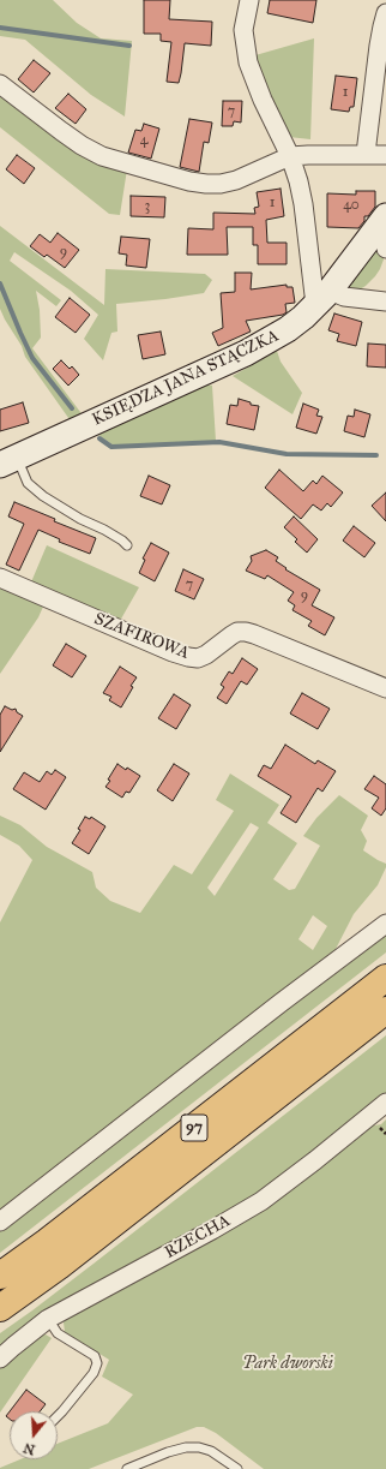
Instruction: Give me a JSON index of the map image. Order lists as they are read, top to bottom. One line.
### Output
{"streets":{"main road":["97"],"street":["KSIĘDZA JANA STĄCZKA","SZAFIROWA","RZECHA"]},"parks":["Park dworski"],"house_numbers":["1","7","4","1","40","3","9","7","9"],"north":"bottom"}
